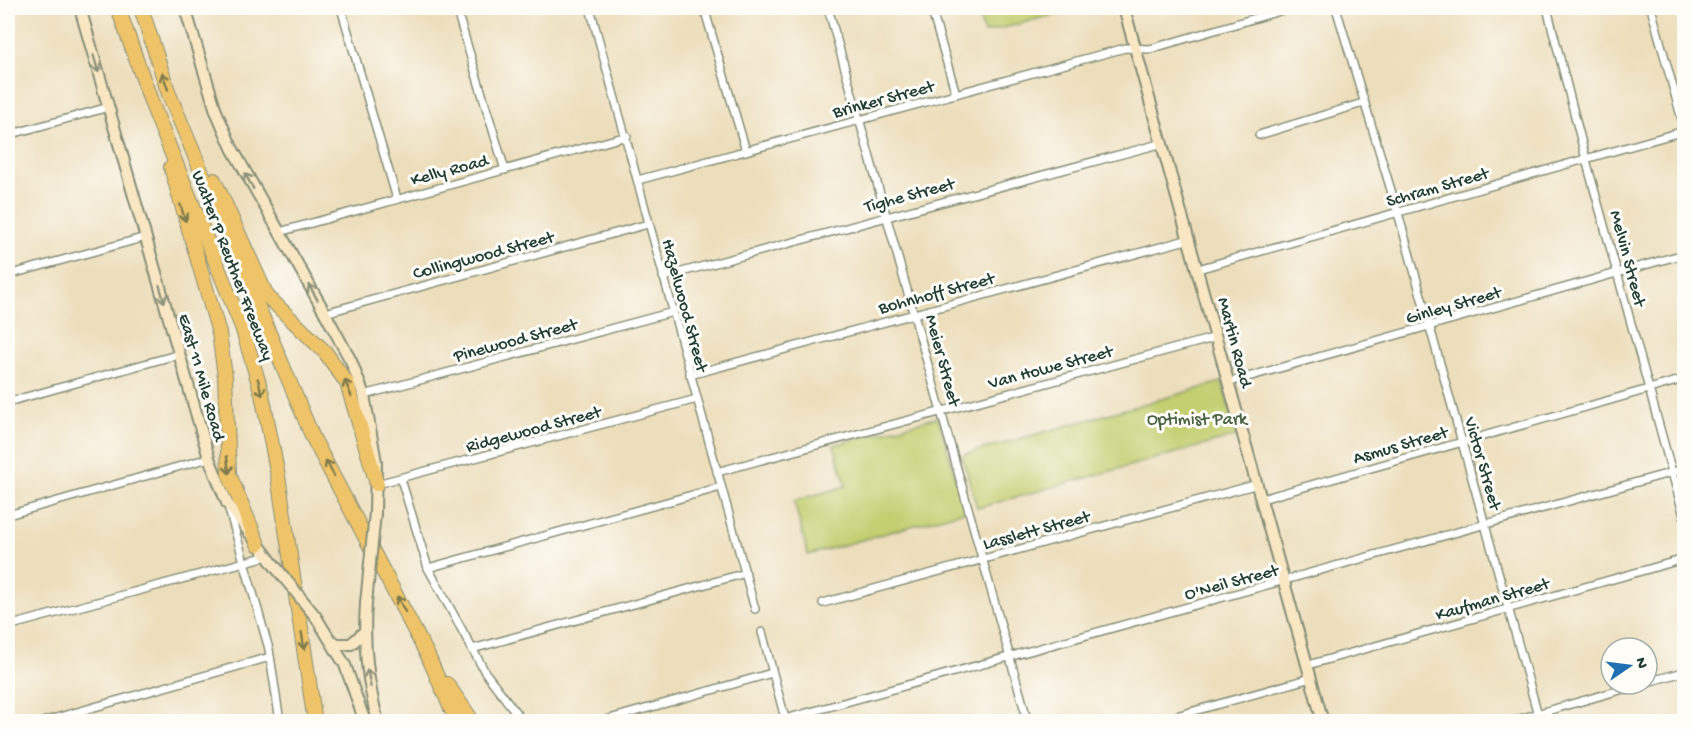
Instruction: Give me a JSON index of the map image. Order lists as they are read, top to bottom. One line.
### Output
{"streets":{"highway":["Walter P Reuther Freeway"],"main road":["Martin Road","East 11 Mile Road"],"street":["Brinker Street","Kelly Road","Schram Street","Tighe Street","Collingwood Street","Melvin Street","Bohnhoff Street","Ginley Street","Hazelwood Street","Pinewood Street","Meier Street","Van Howe Street","Ridgewood Street","Asmus Street","Victor Street","Lasslett Street","O'Neil Street","Kaufman Street"]},"crossings":[["Brinker Street","Hazelwood Street"],["Brinker Street","Martin Road"],["Brinker Street","Meier Street"],["Kelly Road","Hazelwood Street"],["Schram Street","Melvin Street"],["Schram Street","Martin Road"],["Schram Street","Victor Street"],["Tighe Street","Hazelwood Street"],["Tighe Street","Martin Road"],["Tighe Street","Meier Street"],["Collingwood Street","Hazelwood Street"],["Melvin Street","Ginley Street"],["Melvin Street","Asmus Street"],["Melvin Street","O'Neil Street"],["Bohnhoff Street","Hazelwood Street"],["Bohnhoff Street","Martin Road"],["Bohnhoff Street","Meier Street"],["Ginley Street","Martin Road"],["Ginley Street","Victor Street"],["Hazelwood Street","Pinewood Street"],["Hazelwood Street","Van Howe Street"],["Hazelwood Street","Ridgewood Street"],["Martin Road","Van Howe Street"],["Martin Road","Asmus Street"],["Martin Road","Lasslett Street"],["Martin Road","O'Neil Street"],["Martin Road","Kaufman Street"],["Meier Street","Van Howe Street"],["Meier Street","Lasslett Street"],["Meier Street","O'Neil Street"],["Asmus Street","Victor Street"],["Victor Street","O'Neil Street"],["Victor Street","Kaufman Street"]],"parks":["Optimist Park"],"north":"right"}
